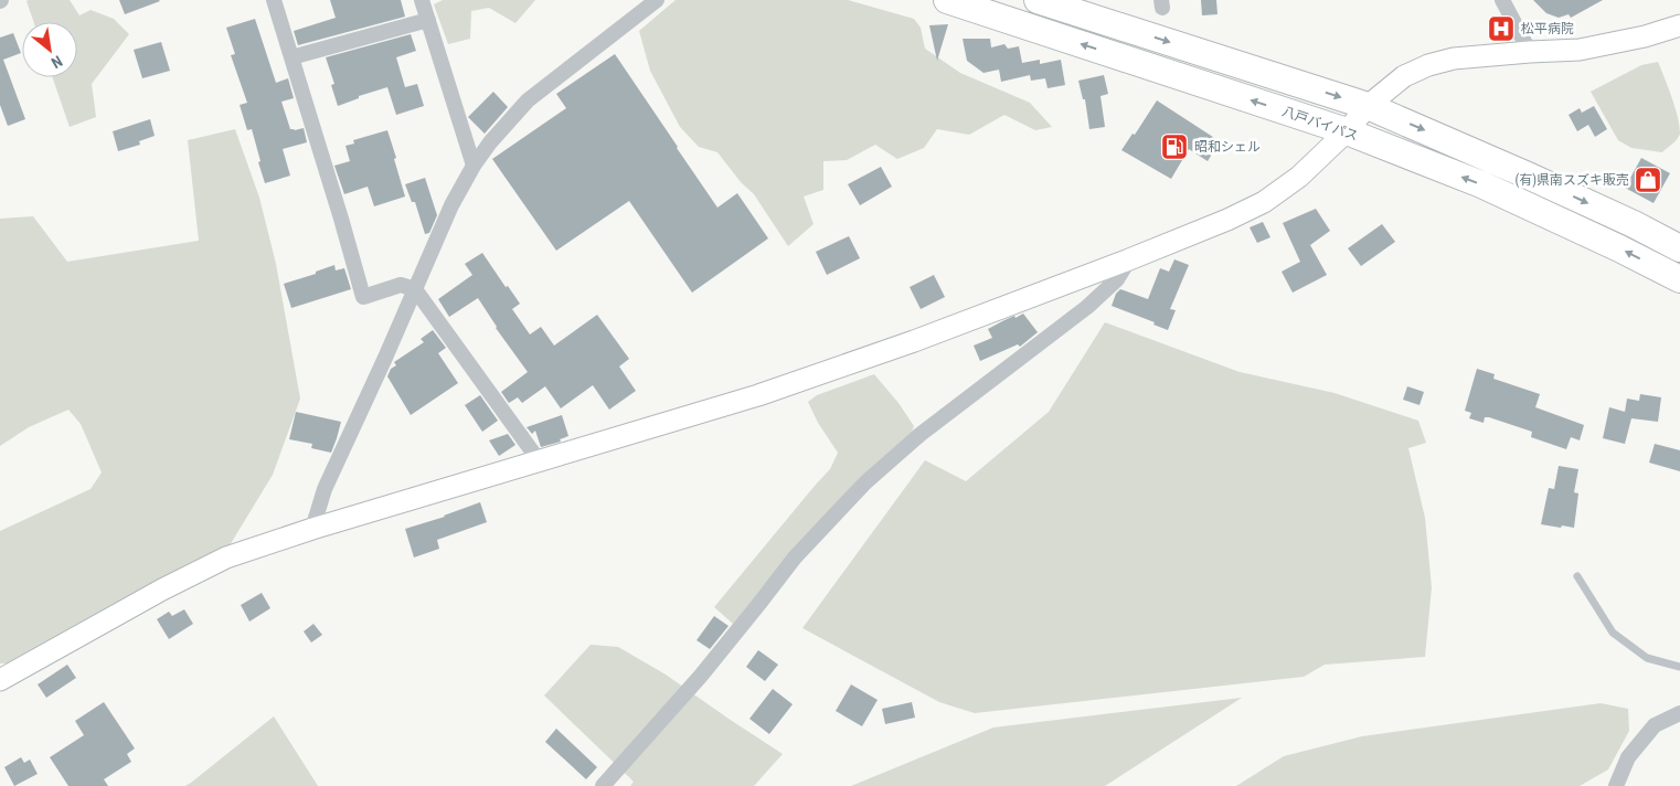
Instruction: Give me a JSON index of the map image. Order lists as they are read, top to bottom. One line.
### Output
{"streets":{"highway":["八戸バイパス"]},"places":{"hospital":["松平病院"],"fuel station":["昭和シェル"],"shop":["(有)県南スズキ販売"]},"north":"bottom right"}
